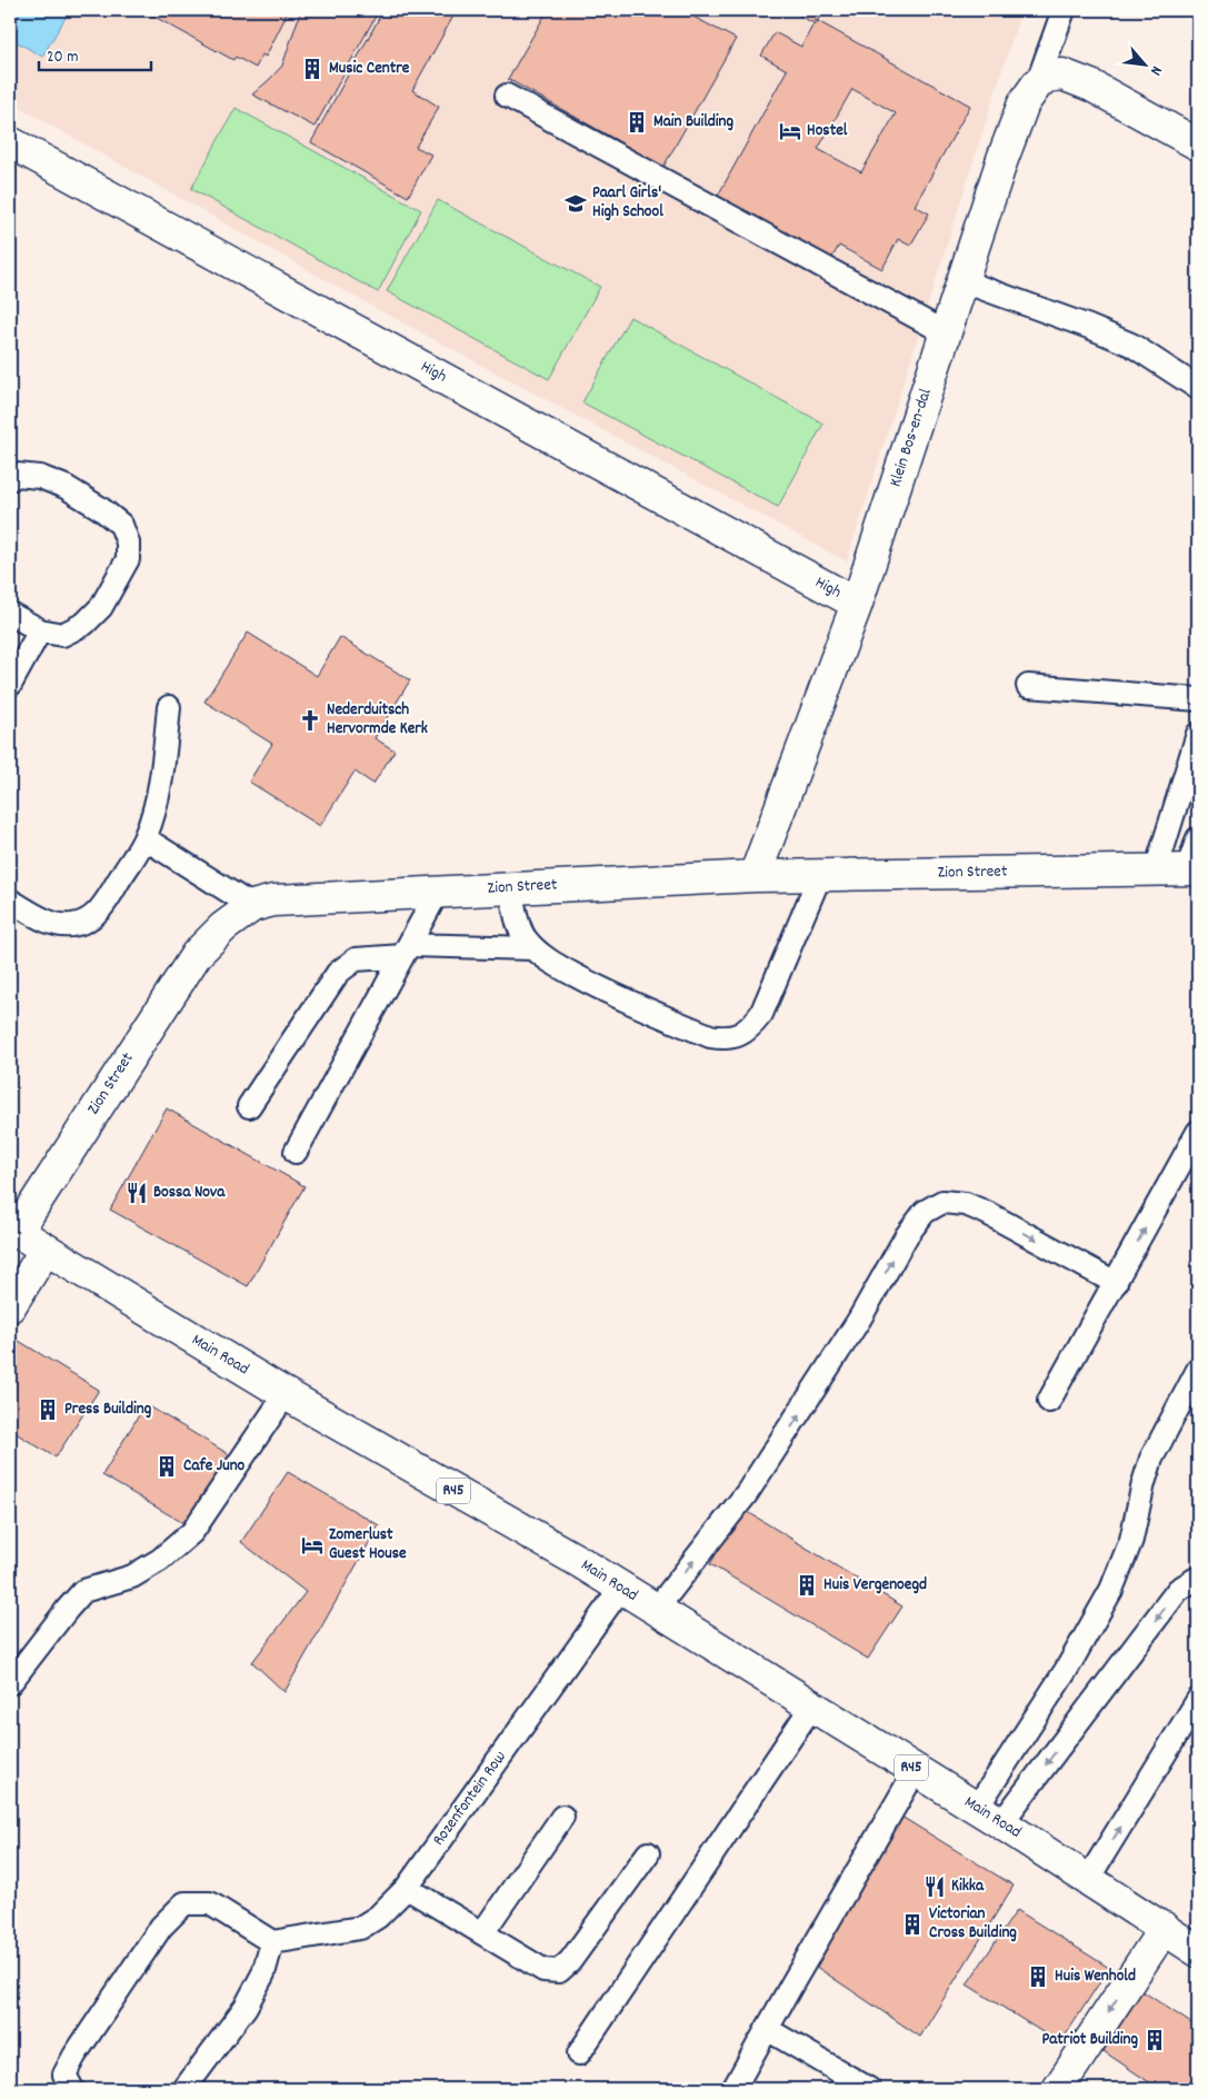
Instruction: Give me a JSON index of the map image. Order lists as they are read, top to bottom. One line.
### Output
{"streets":{"street":["High","Klein Bos-en-dal","Zion Street","Main Road","R45"],"lane":["Rozenfontein Row"]},"crossings":[["High","Klein Bos-en-dal"],["Klein Bos-en-dal","Zion Street"],["Zion Street","Main Road"],["Main Road","Rozenfontein Row"]],"places":{"building":["Music Centre","Main Building","Press Building","Cafe Juno","Huis Vergenoegd","Victorian Cross Building","Huis Wenhold","Patriot Building"],"hotel":["Hostel","Zomerlust Guest House"],"school or university":["Paarl Girls' High School"],"church":["Nederduitsch Hervormde Kerk"],"restaurant":["Bossa Nova","Kikka"]},"scale_bar":"20 m","north":"bottom right"}
